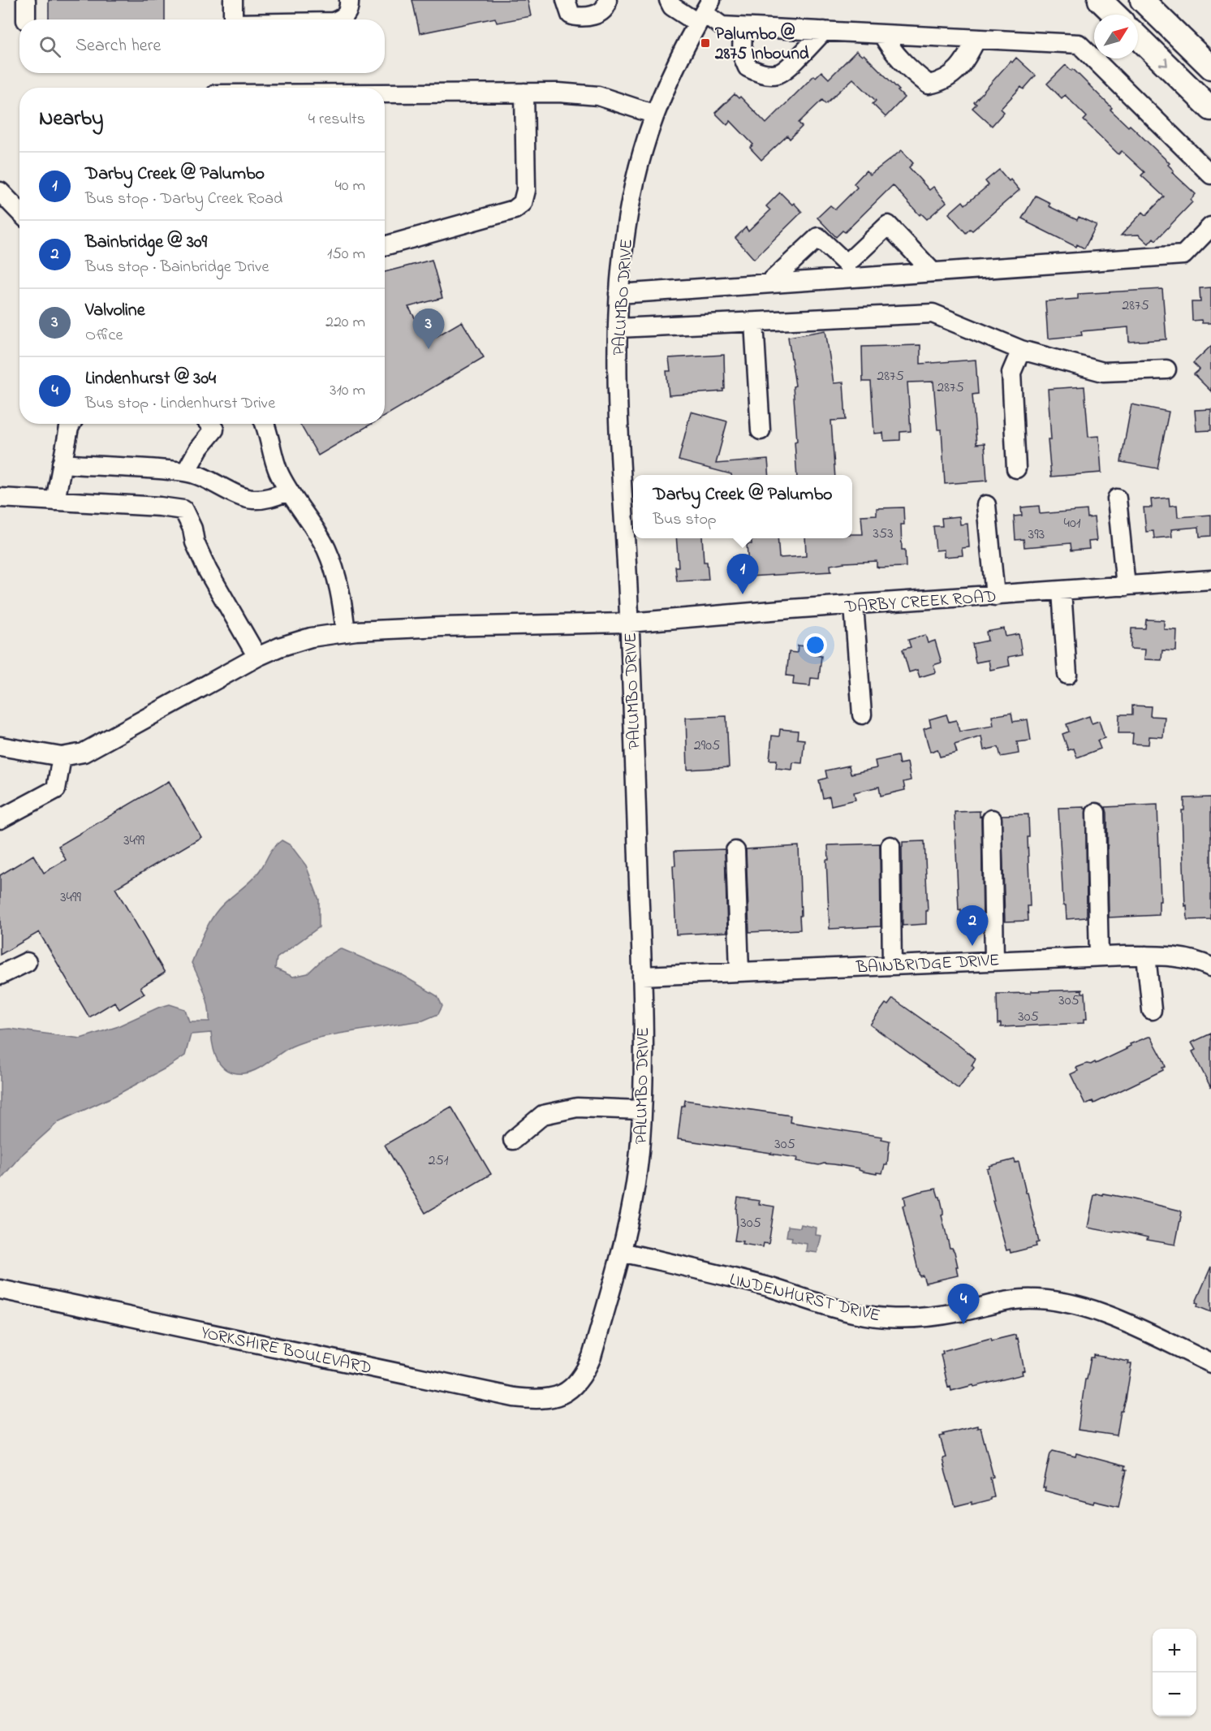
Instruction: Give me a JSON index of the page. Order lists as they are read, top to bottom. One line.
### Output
{"streets":{"street":["PALUMBO DRIVE","DARBY CREEK ROAD","BAINBRIDGE DRIVE","LINDENHURST DRIVE","YORKSHIRE BOULEVARD"]},"crossings":[["PALUMBO DRIVE","DARBY CREEK ROAD"],["PALUMBO DRIVE","BAINBRIDGE DRIVE"],["PALUMBO DRIVE","LINDENHURST DRIVE"],["PALUMBO DRIVE","YORKSHIRE BOULEVARD"]],"places":{"transit":["Palumbo @ 2875 Inbound"]},"house_numbers":["2875","2875","2875","401","353","393","2905","3499","3499","305","305","305","251","305"],"north":"top right","page":{"search":"Search here","heading":["Nearby","4 results"],"list":[{"mark":"1","name":"Darby Creek @ Palumbo","note":"Bus stop · Darby Creek Road","value":"40 m"},{"mark":"2","name":"Bainbridge @ 309","note":"Bus stop · Bainbridge Drive","value":"150 m"},{"mark":"3","name":"Valvoline","note":"Office","value":"220 m"},{"mark":"4","name":"Lindenhurst @ 304","note":"Bus stop · Lindenhurst Drive","value":"310 m"}],"pins":["3","1","2","4"],"popup":["Darby Creek @ Palumbo","Bus stop"],"map_buttons":["+","−"]}}
